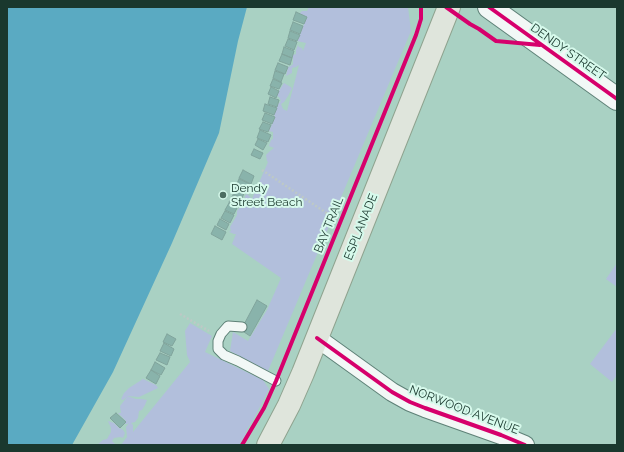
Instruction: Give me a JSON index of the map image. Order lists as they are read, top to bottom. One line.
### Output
{"streets":{"main road":["ESPLANADE"],"street":["DENDY STREET","NORWOOD AVENUE"],"cycle path":["BAY TRAIL"]},"crossings":[["ESPLANADE","NORWOOD AVENUE"]],"places":["Dendy Street Beach"]}
